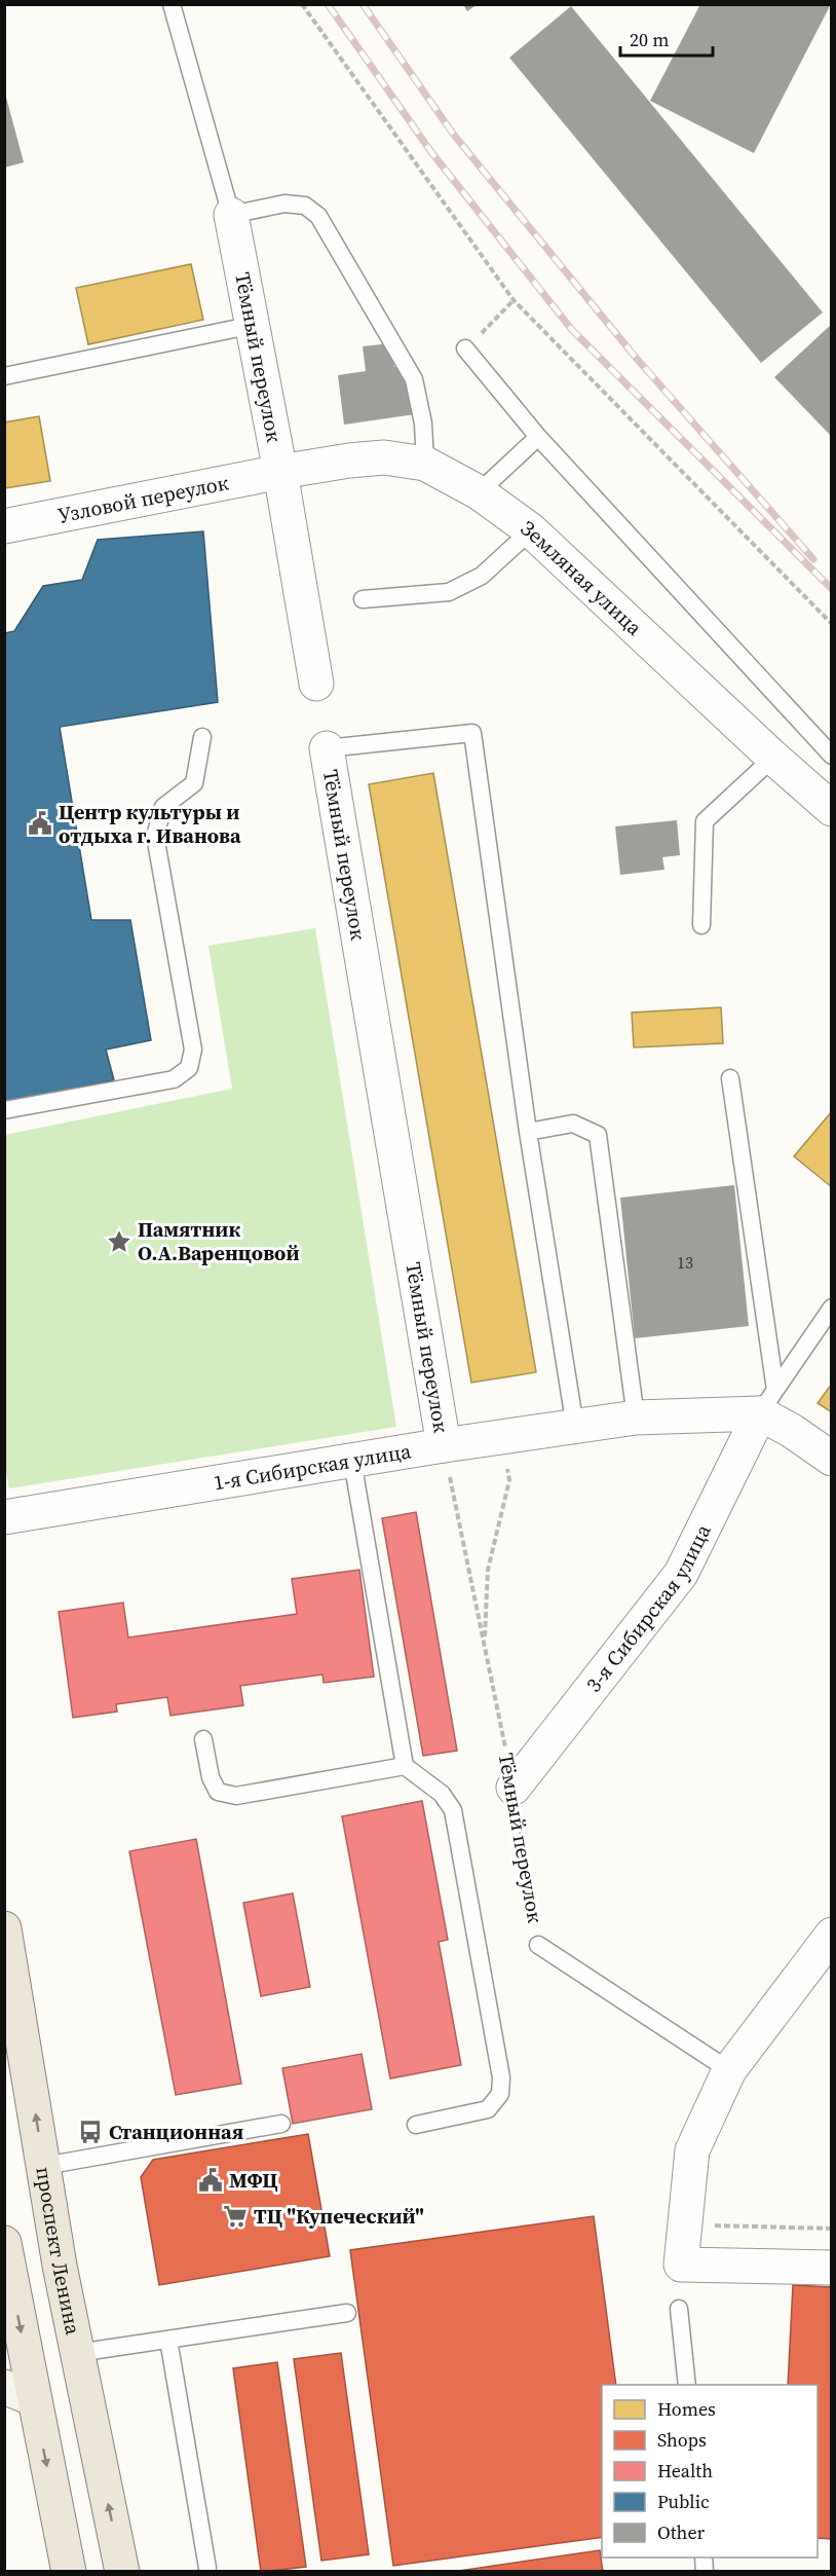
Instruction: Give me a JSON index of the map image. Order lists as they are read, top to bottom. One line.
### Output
{"streets":{"highway":["проспект Ленина"],"street":["Тёмный переулок","Узловой переулок","Земляная улица","1-я Сибирская улица","3-я Сибирская улица"]},"crossings":[["Тёмный переулок","Узловой переулок"],["Тёмный переулок","Земляная улица"],["Тёмный переулок","1-я Сибирская улица"],["Тёмный переулок","3-я Сибирская улица"],["Узловой переулок","Земляная улица"],["1-я Сибирская улица","3-я Сибирская улица"]],"places":{"public building":["Центр культуры и отдыха г. Иванова","МФЦ"],"place":["Памятник О.А.Варенцовой"],"bus stop":["Станционная"],"supermarket":["ТЦ \"Купеческий\""]},"house_numbers":["13"],"legend":["Homes","Shops","Health","Public","Other"],"scale_bar":"20 m"}
